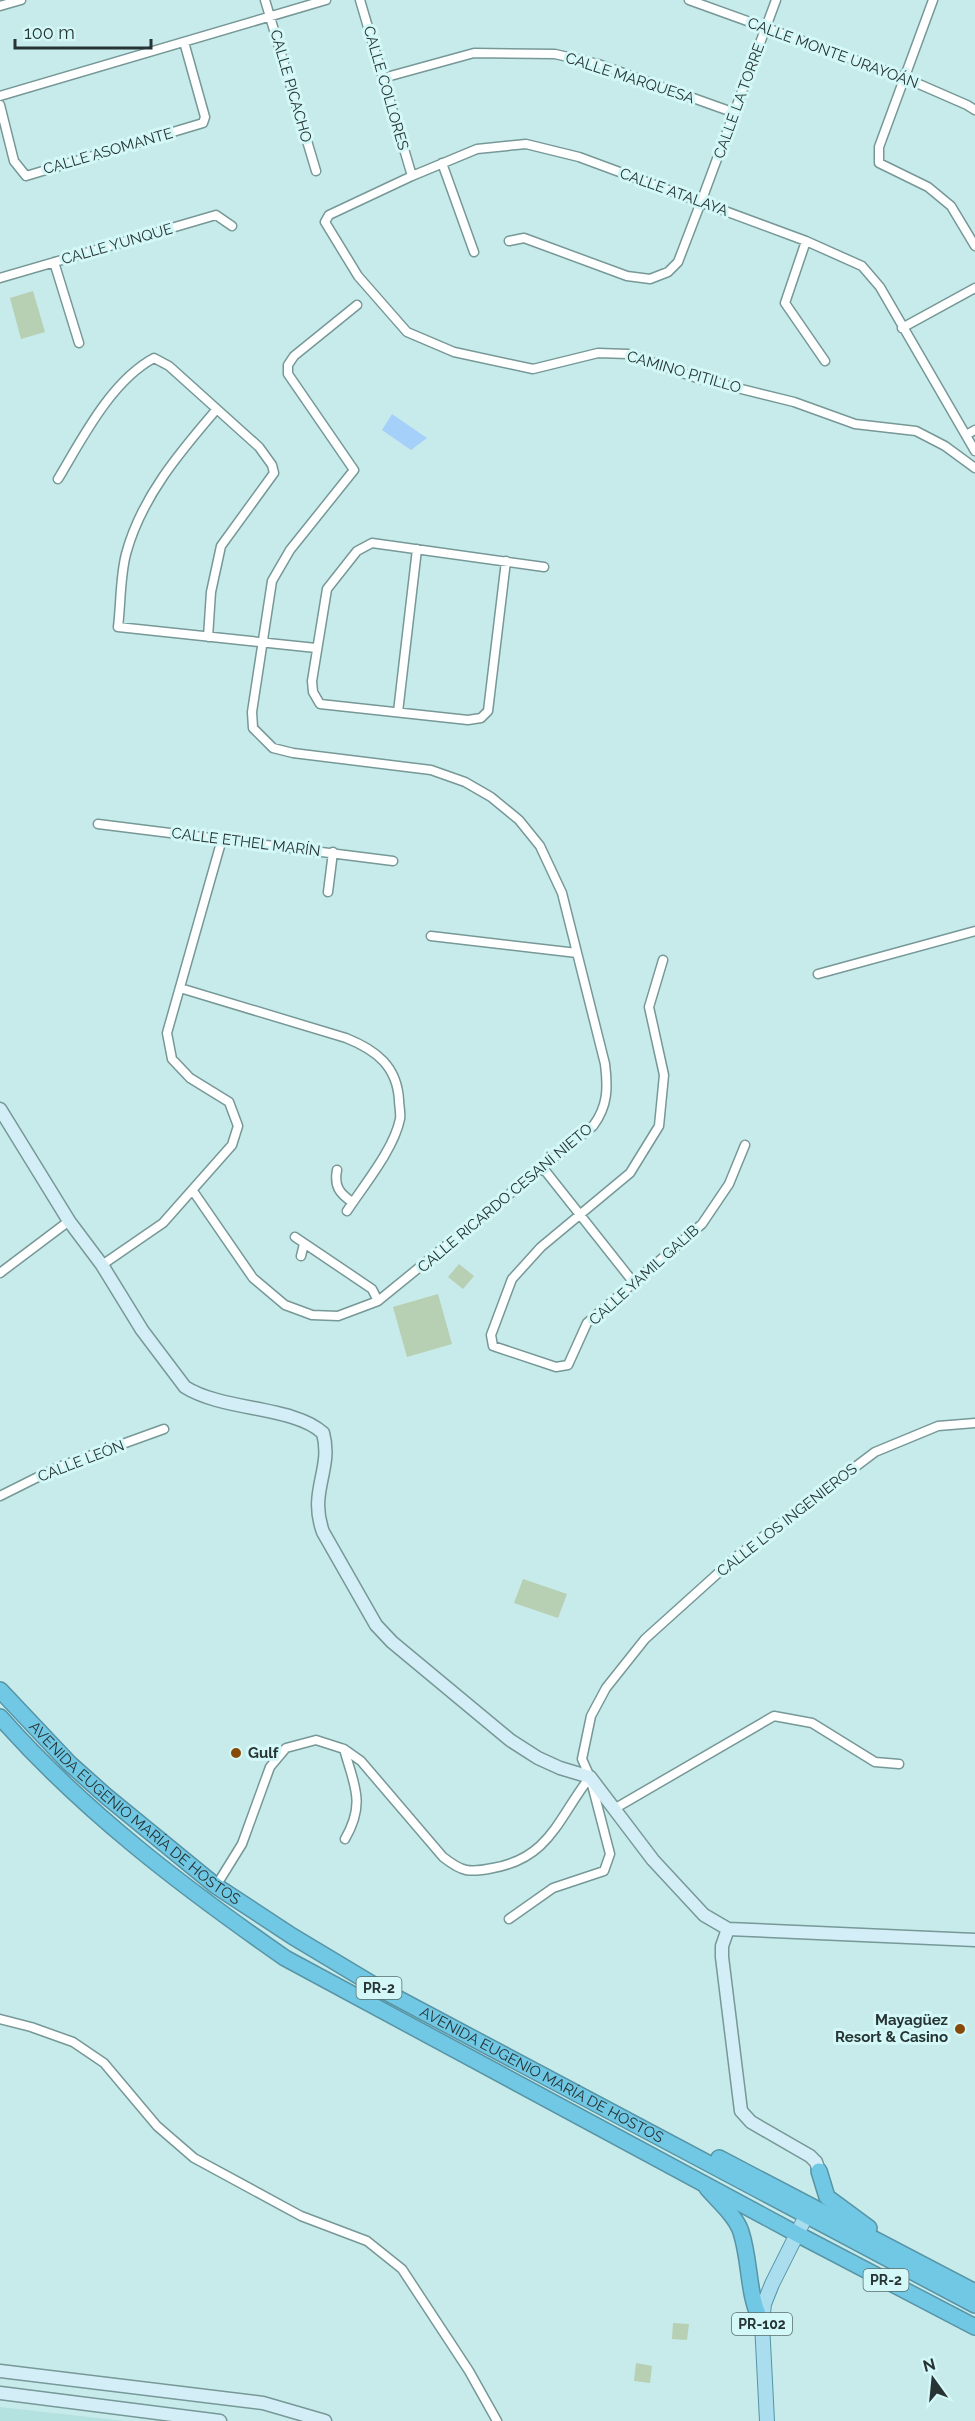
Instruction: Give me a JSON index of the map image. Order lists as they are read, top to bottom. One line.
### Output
{"streets":{"highway":["AVENIDA EUGENIO MARÍA DE HOSTOS","PR-2"],"main road":["PR-102"],"street":["CALLE MONTE URAYOÁN","CALLE MARQUESA","CALLE PICACHO","CALLE COLLORES","CALLE LA TORRE","CALLE ASOMANTE","CALLE ATALAYA","CALLE YUNQUE","CAMINO PITILLO","CALLE ETHEL MARÍN","CALLE RICARDO CESANÍ NIETO","CALLE YAMIL GALIB","CALLE LEÓN","CALLE LOS INGENIEROS"]},"crossings":[["CALLE MONTE URAYOÁN","CALLE LA TORRE"],["CALLE MARQUESA","CALLE COLLORES"],["CALLE MARQUESA","CALLE LA TORRE"],["CALLE COLLORES","CALLE ATALAYA"],["CALLE COLLORES","CAMINO PITILLO"],["CALLE LA TORRE","CALLE ATALAYA"],["CALLE ATALAYA","CAMINO PITILLO"],["AVENIDA EUGENIO MARÍA DE HOSTOS","PR-102"]],"places":["Gulf","Mayagüez Resort & Casino"],"scale_bar":"100 m","north":"top"}
